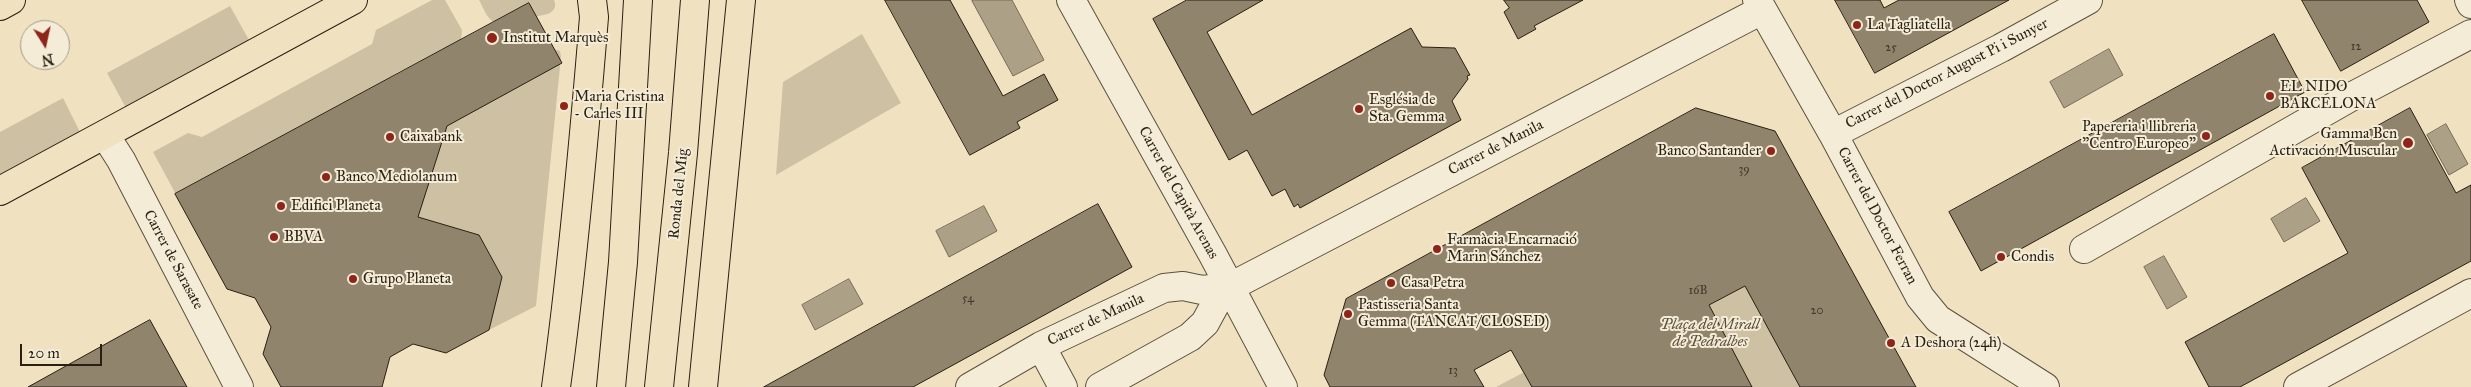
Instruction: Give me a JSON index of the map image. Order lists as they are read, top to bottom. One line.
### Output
{"streets":{"main road":["Ronda del Mig"],"street":["Carrer del Doctor August Pi i Sunyer","Carrer de Manila","Carrer del Capità Arenas","Carrer del Doctor Ferran","Carrer de Sarasate"]},"crossings":[["Carrer del Doctor August Pi i Sunyer","Carrer del Doctor Ferran"],["Carrer de Manila","Carrer del Capità Arenas"],["Carrer de Manila","Carrer del Doctor Ferran"]],"parks":["Plaça del Mirall de Pedralbes"],"places":["La Tagliatella","Institut Marquès","EL NIDO BARCELONA","Maria Cristina - Carles III","Església de Sta. Gemma","Papereria i llibreria \"Centro Europeo\"","Caixabank","Gamma Bcn Activación Muscular","Banco Santander","Banco Mediolanum","Edifici Planeta","BBVA","Farmàcia Encarnació Marin Sánchez","Condis","Grupo Planeta","Casa Petra","Pastisseria Santa Gemma (TANCAT/CLOSED)","A Deshora (24h)"],"house_numbers":["12","25","39","16B","54","20","13"],"scale_bar":"20 m","north":"bottom"}
